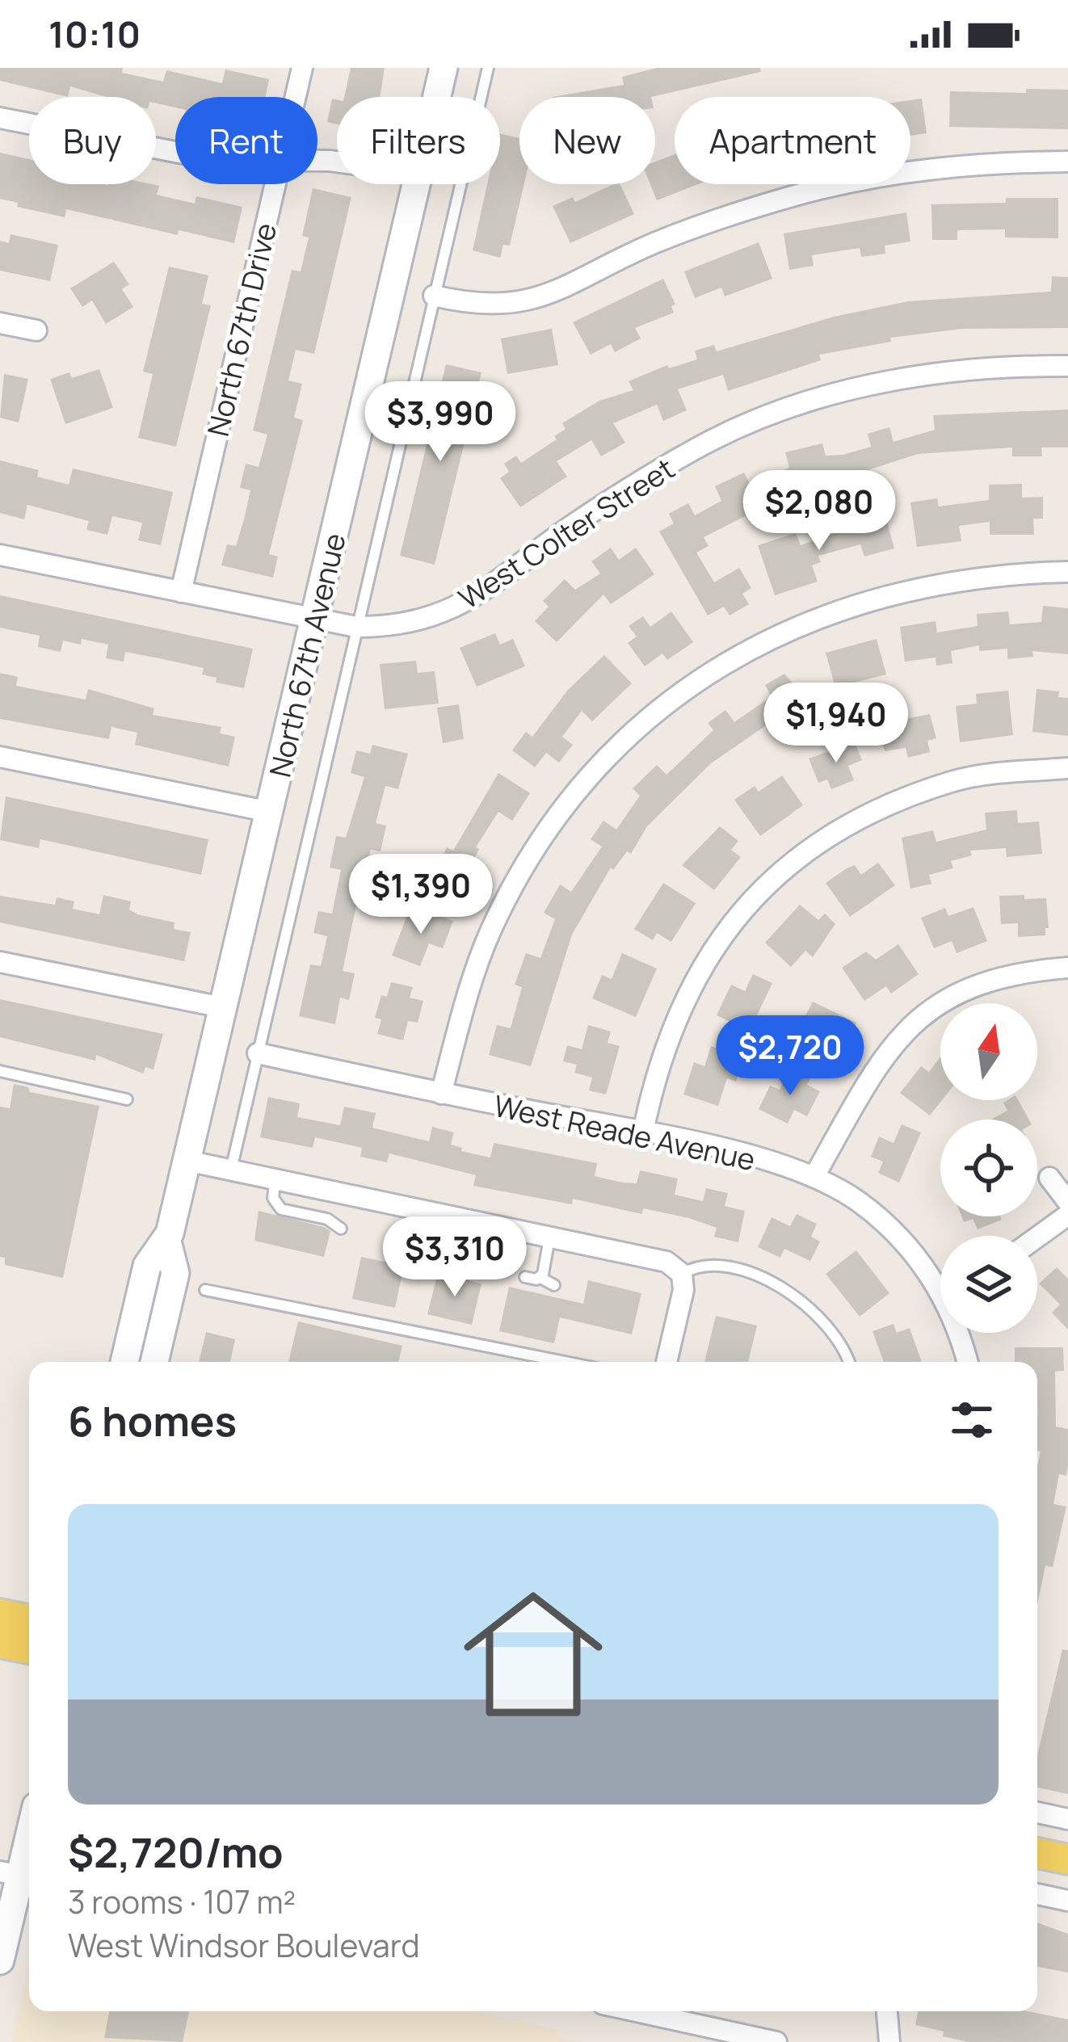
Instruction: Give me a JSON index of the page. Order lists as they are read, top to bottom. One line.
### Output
{"streets":{"main road":["North 67th Avenue"],"street":["North 67th Drive","West Colter Street","West Reade Avenue"]},"crossings":[["North 67th Drive","West Colter Street"],["West Colter Street","North 67th Avenue"]],"north":"top","page":{"status":"10:10","chip":["Buy","Rent","Filters","New","Apartment"],"price":["$3,990","$2,080","$1,940","$1,390","$2,720","$3,310"],"heading":"6 homes","list":[{"name":"$2,720/mo","note":"3 rooms · 107 m² · West Windsor Boulevard"}]}}
